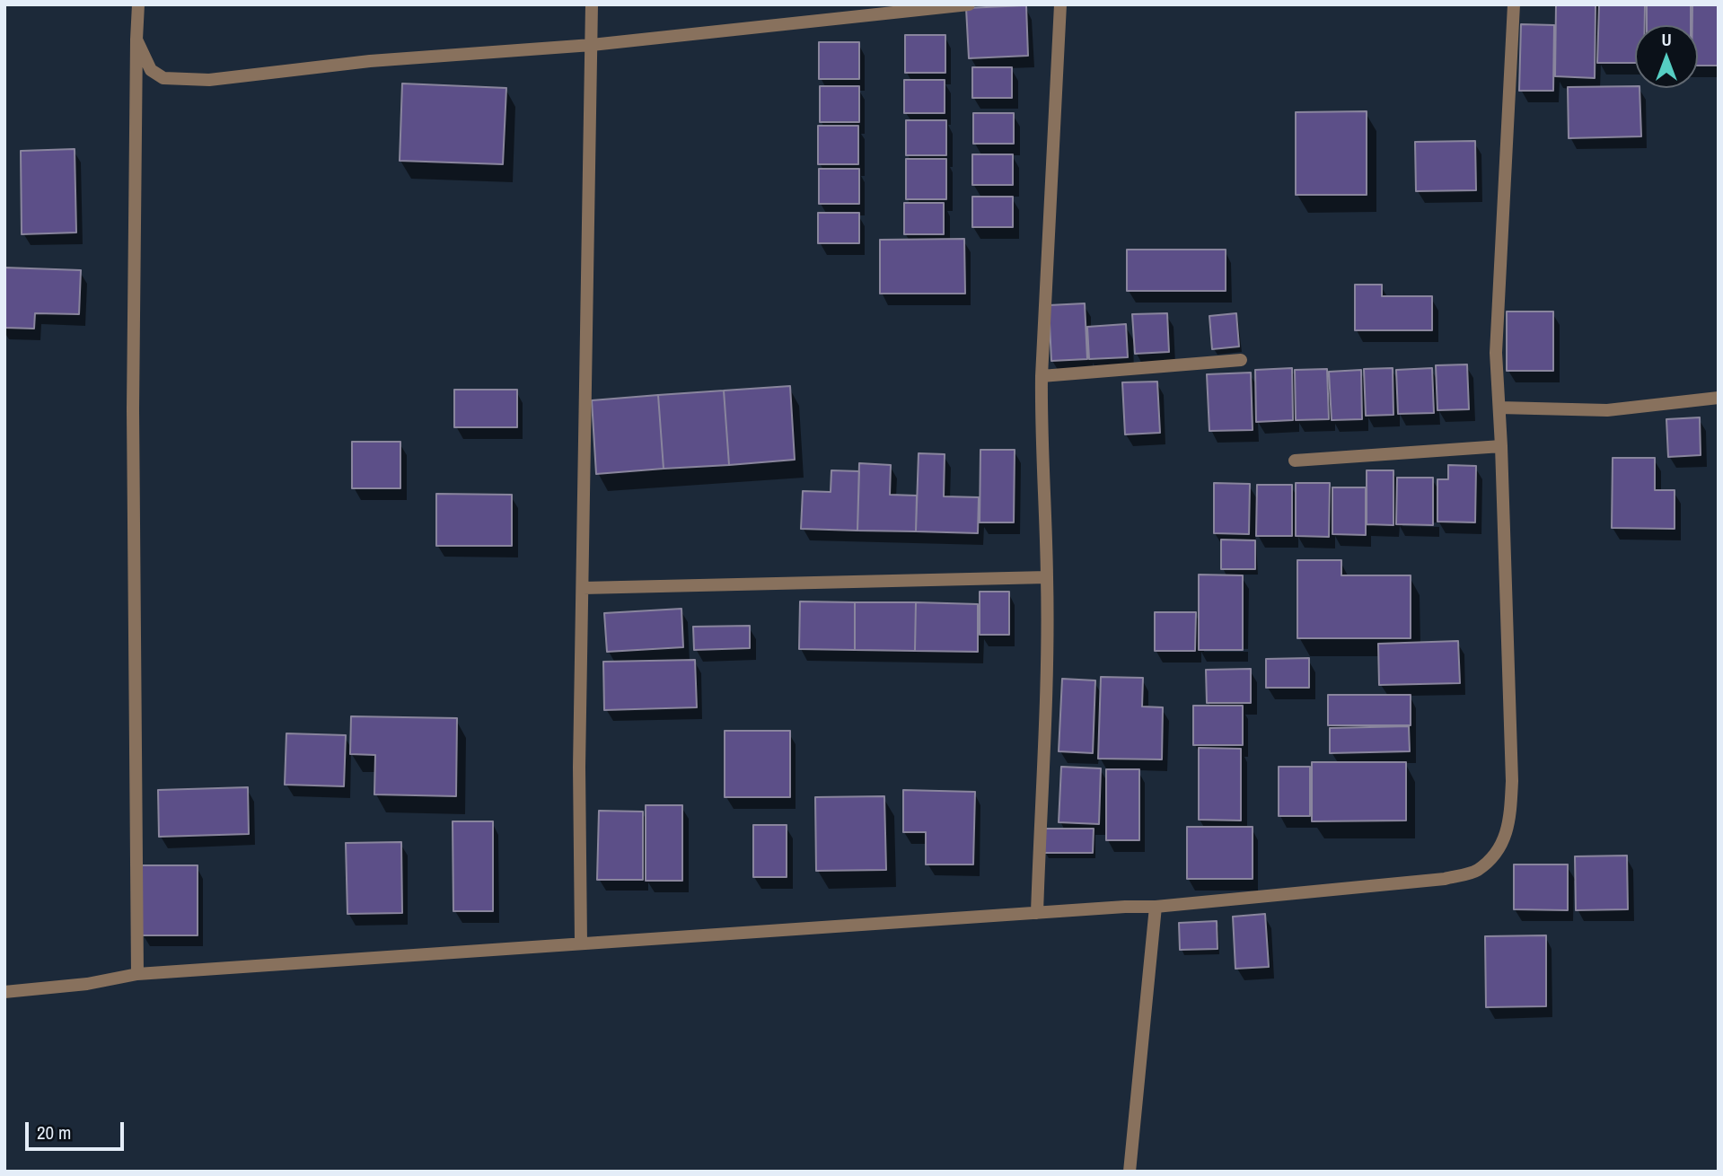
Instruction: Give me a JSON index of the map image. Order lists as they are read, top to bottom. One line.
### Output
{"scale_bar":"20 m","north":"top"}
